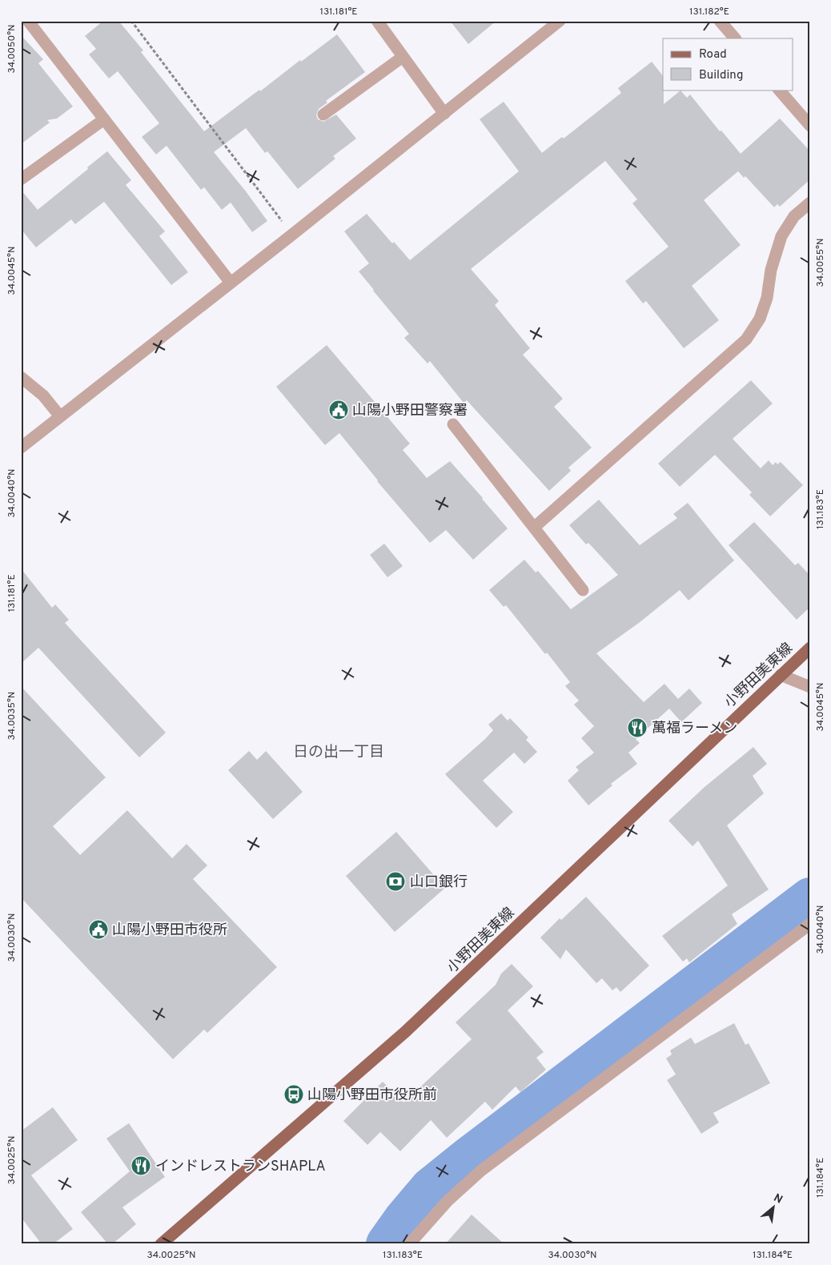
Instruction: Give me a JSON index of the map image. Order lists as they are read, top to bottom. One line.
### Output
{"streets":{"main road":["小野田美東線"]},"districts":["日の出一丁目"],"places":{"public building":["山陽小野田警察署","山陽小野田市役所"],"restaurant":["萬福ラーメン","インドレストランSHAPLA"],"bank":["山口銀行"],"bus stop":["山陽小野田市役所前"]},"legend":["Road","Building"],"north":"top right","coordinates":["131.181°E","131.182°E","34.0050°N","34.0055°N","34.0045°N","34.0040°N","131.183°E","34.0035°N","34.0030°N","34.0025°N","131.184°E"]}
